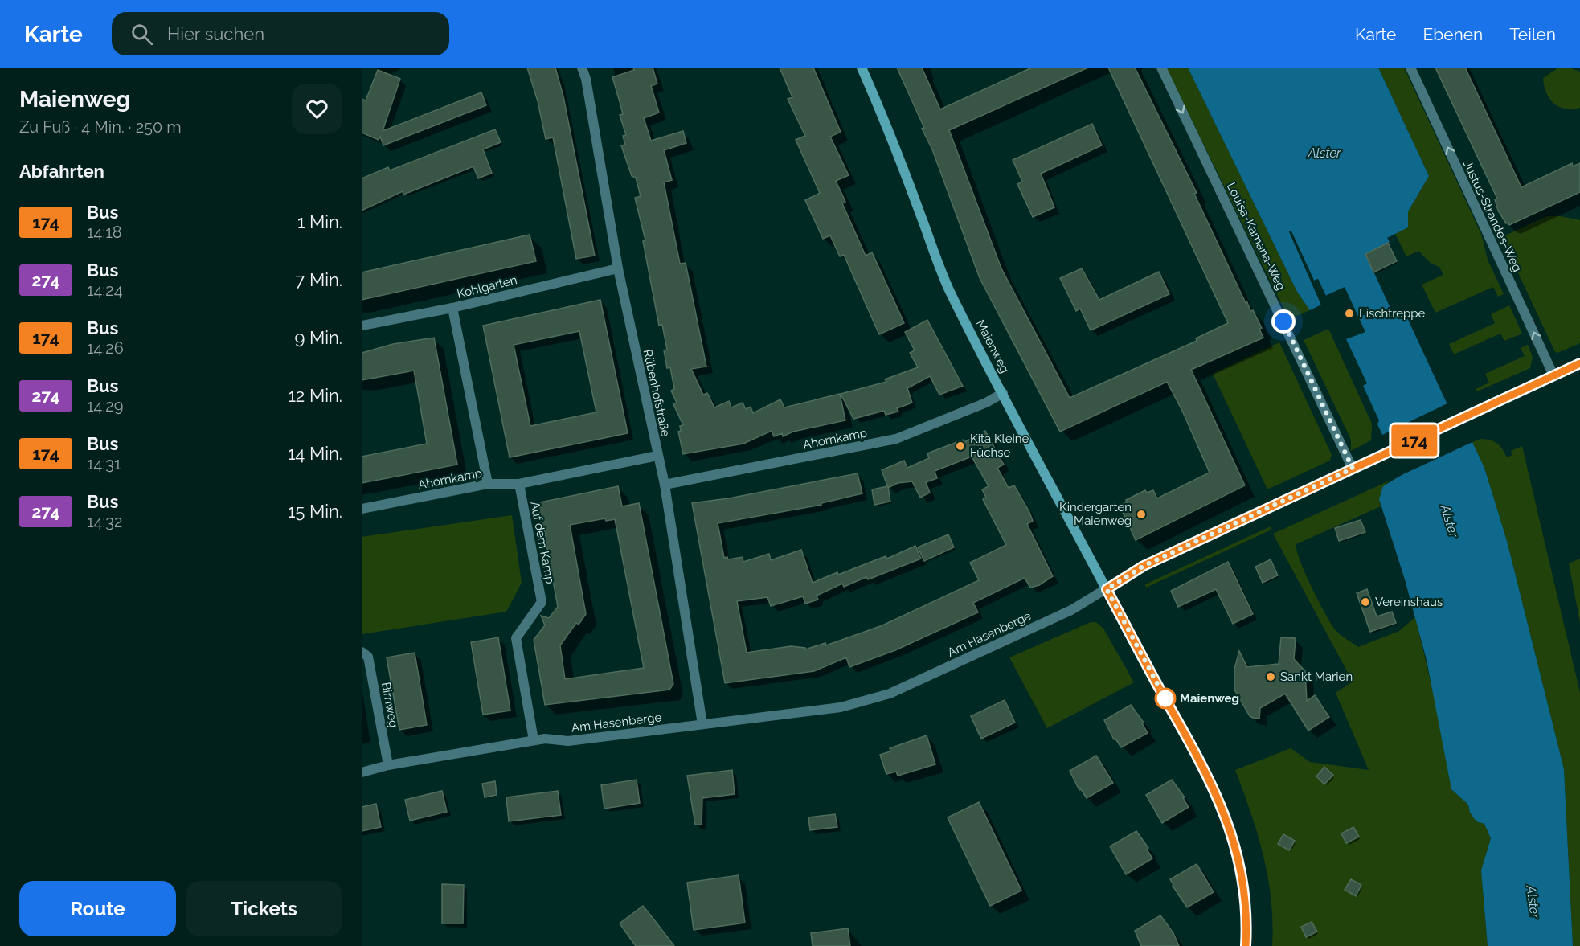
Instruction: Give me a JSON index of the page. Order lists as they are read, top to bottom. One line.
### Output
{"streets":{"street":["Justus-Strandes-Weg","Louisa-Kamana-Weg","Kohlgarten","Maienweg","Rübenhofstraße","Ahornkamp","Auf dem Kamp","Am Hasenberge","Birnweg"]},"crossings":[["Justus-Strandes-Weg","Am Hasenberge"],["Louisa-Kamana-Weg","Am Hasenberge"],["Kohlgarten","Rübenhofstraße"],["Maienweg","Ahornkamp"],["Maienweg","Am Hasenberge"],["Rübenhofstraße","Ahornkamp"],["Rübenhofstraße","Am Hasenberge"],["Ahornkamp","Auf dem Kamp"],["Auf dem Kamp","Am Hasenberge"],["Am Hasenberge","Birnweg"]],"one_way":["Justus-Strandes-Weg","Louisa-Kamana-Weg"],"water":["Alster"],"places":["Fischtreppe","Kita Kleine Füchse","Kindergarten Maienweg","Vereinshaus","Sankt Marien","Maienweg"],"lines":["bus line 174"],"page":{"header":"Karte","search":"Hier suchen","nav":["Karte","Ebenen","Teilen"],"heading":[["Maienweg","Zu Fuß · 4 Min. · 250 m"],"Abfahrten"],"on_map":"174","list":[{"mark":"174","name":"Bus","note":"14:18","value":"1 Min."},{"mark":"274","name":"Bus","note":"14:24","value":"7 Min."},{"mark":"174","name":"Bus","note":"14:26","value":"9 Min."},{"mark":"274","name":"Bus","note":"14:29","value":"12 Min."},{"mark":"174","name":"Bus","note":"14:31","value":"14 Min."},{"mark":"274","name":"Bus","note":"14:32","value":"15 Min."}],"buttons":["Route","Tickets"]}}
